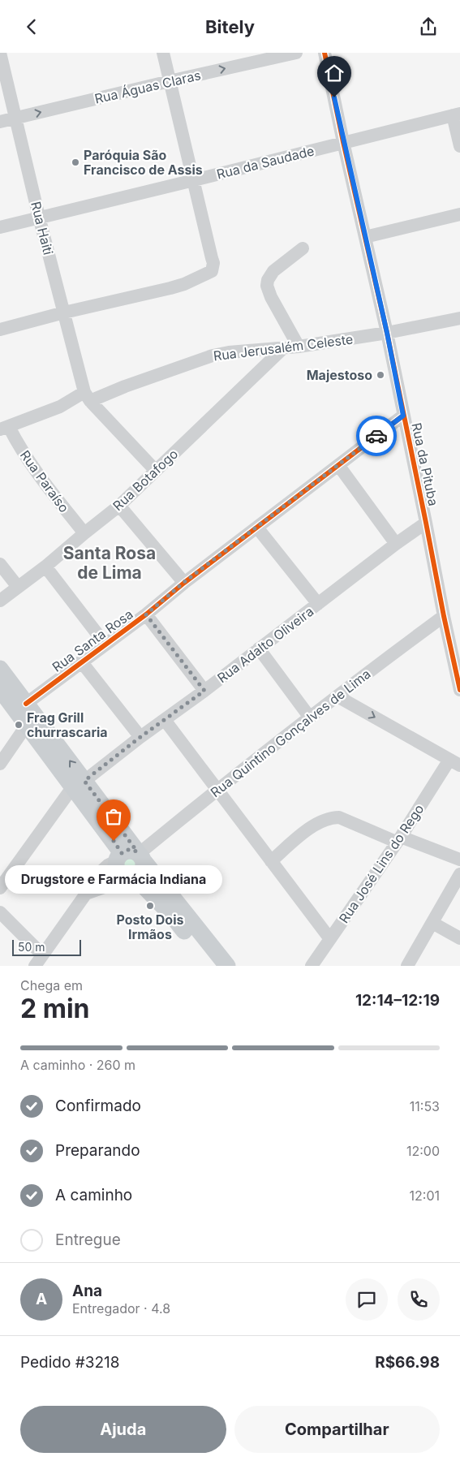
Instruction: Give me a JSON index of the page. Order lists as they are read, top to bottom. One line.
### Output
{"streets":{"street":["Rua Águas Claras","Rua da Saudade","Rua Haiti","Rua Jerusalém Celeste","Rua da Pituba","Rua Botafogo","Rua Paraíso","Rua Santa Rosa","Rua Adalto Oliveira","Rua Quintino Gonçalves de Lima","Rua José Lins do Rego"]},"crossings":[["Rua Águas Claras","Rua Haiti"],["Rua da Saudade","Rua Haiti"],["Rua da Saudade","Rua da Pituba"],["Rua Haiti","Rua Jerusalém Celeste"],["Rua Jerusalém Celeste","Rua da Pituba"],["Rua Jerusalém Celeste","Rua Botafogo"],["Rua Jerusalém Celeste","Rua Paraíso"],["Rua da Pituba","Rua Santa Rosa"],["Rua da Pituba","Rua Adalto Oliveira"],["Rua da Pituba","Rua Quintino Gonçalves de Lima"],["Rua Botafogo","Rua Paraíso"]],"one_way":["Rua Águas Claras"],"districts":["Santa Rosa de Lima"],"places":["Paróquia São Francisco de Assis","Majestoso","Frag Grill churrascaria","Drugstore e Farmácia Indiana","Posto Dois Irmãos"],"scale_bar":"50 m","page":{"header":"Bitely","bubble":"Drugstore e Farmácia Indiana","scale":"50 m","heading":["2 min","Chega em","12:14–12:19"],"panel":["Ana","Entregador · 4.8","Pedido #3218","R$66.98"],"bar":"A caminho · 260 m","list":[["Confirmado","11:53"],["Preparando","12:00"],["A caminho","12:01"],"Entregue"],"round":"A","buttons":["Ajuda","Compartilhar"]}}
